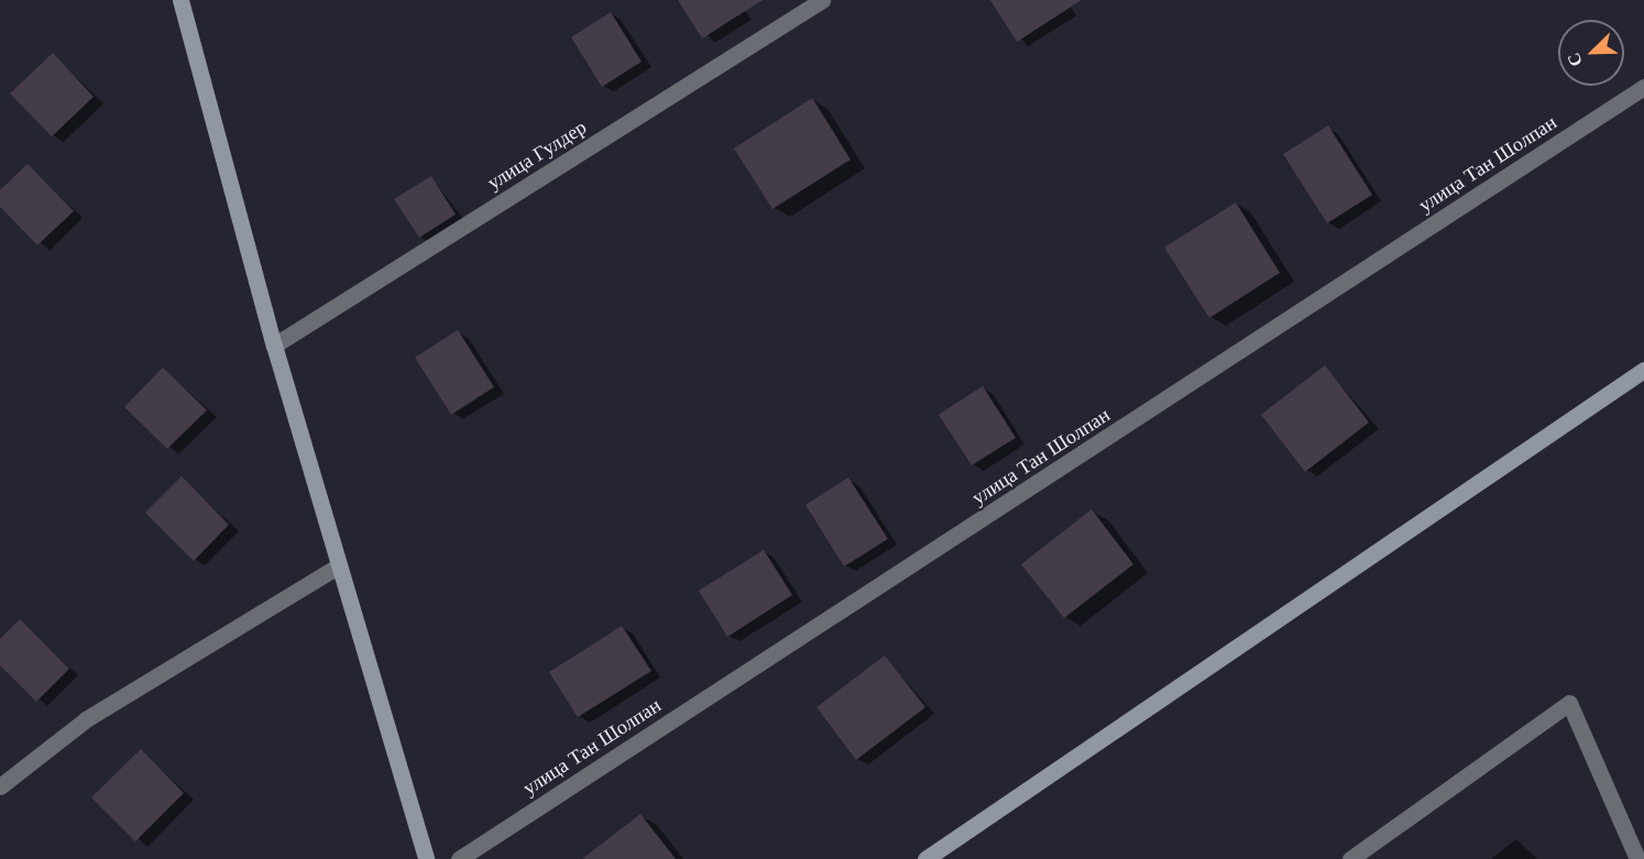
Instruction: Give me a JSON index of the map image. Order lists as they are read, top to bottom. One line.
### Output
{"streets":{"street":["улица Гулдер","улица Тан Шолпан"]},"north":"bottom left"}
